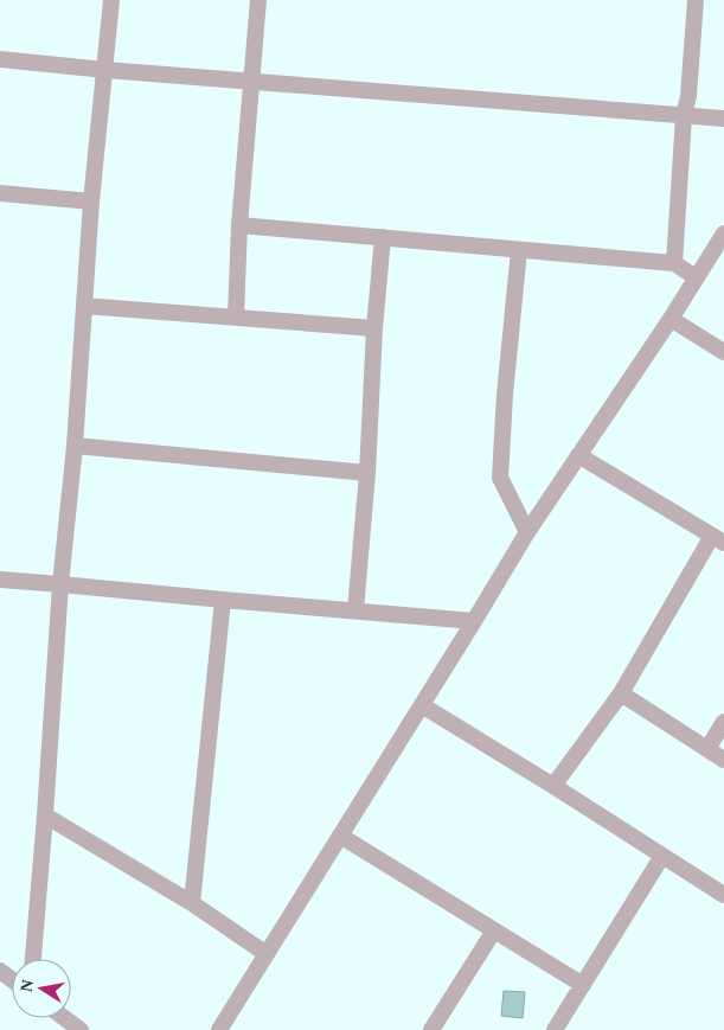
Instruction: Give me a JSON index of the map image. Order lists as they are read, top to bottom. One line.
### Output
{"north":"left"}
